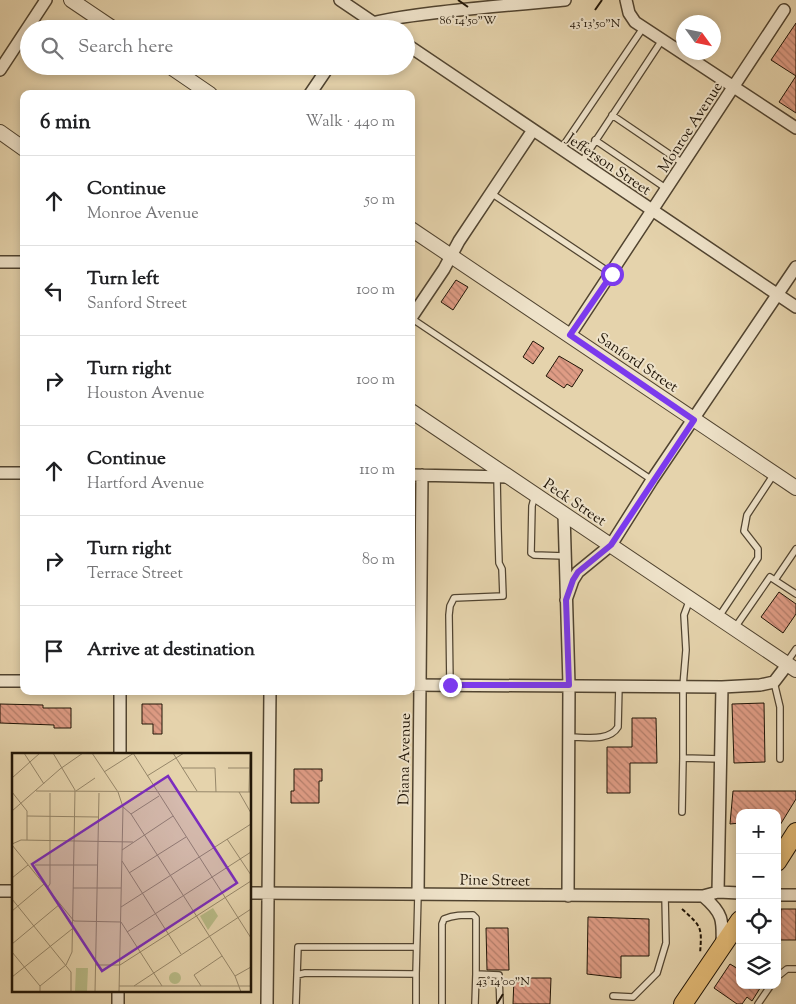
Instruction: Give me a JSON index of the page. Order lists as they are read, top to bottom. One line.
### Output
{"streets":{"street":["Monroe Avenue","Jefferson Street","Sanford Street","Peck Street","Diana Avenue","Pine Street"]},"crossings":[["Monroe Avenue","Jefferson Street"],["Monroe Avenue","Sanford Street"],["Diana Avenue","Pine Street"]],"north":"bottom right","page":{"search":"Search here","heading":["6 min","Walk · 440 m"],"list":[["Continue","Monroe Avenue","50 m"],["Turn left","Sanford Street","100 m"],["Turn right","Houston Avenue","100 m"],["Continue","Hartford Avenue","110 m"],["Turn right","Terrace Street","80 m"],"Arrive at destination"],"map_buttons":["+","−"]},"coordinates":["86°14'50\"W","43°13'50\"N","43°14'00\"N"]}
